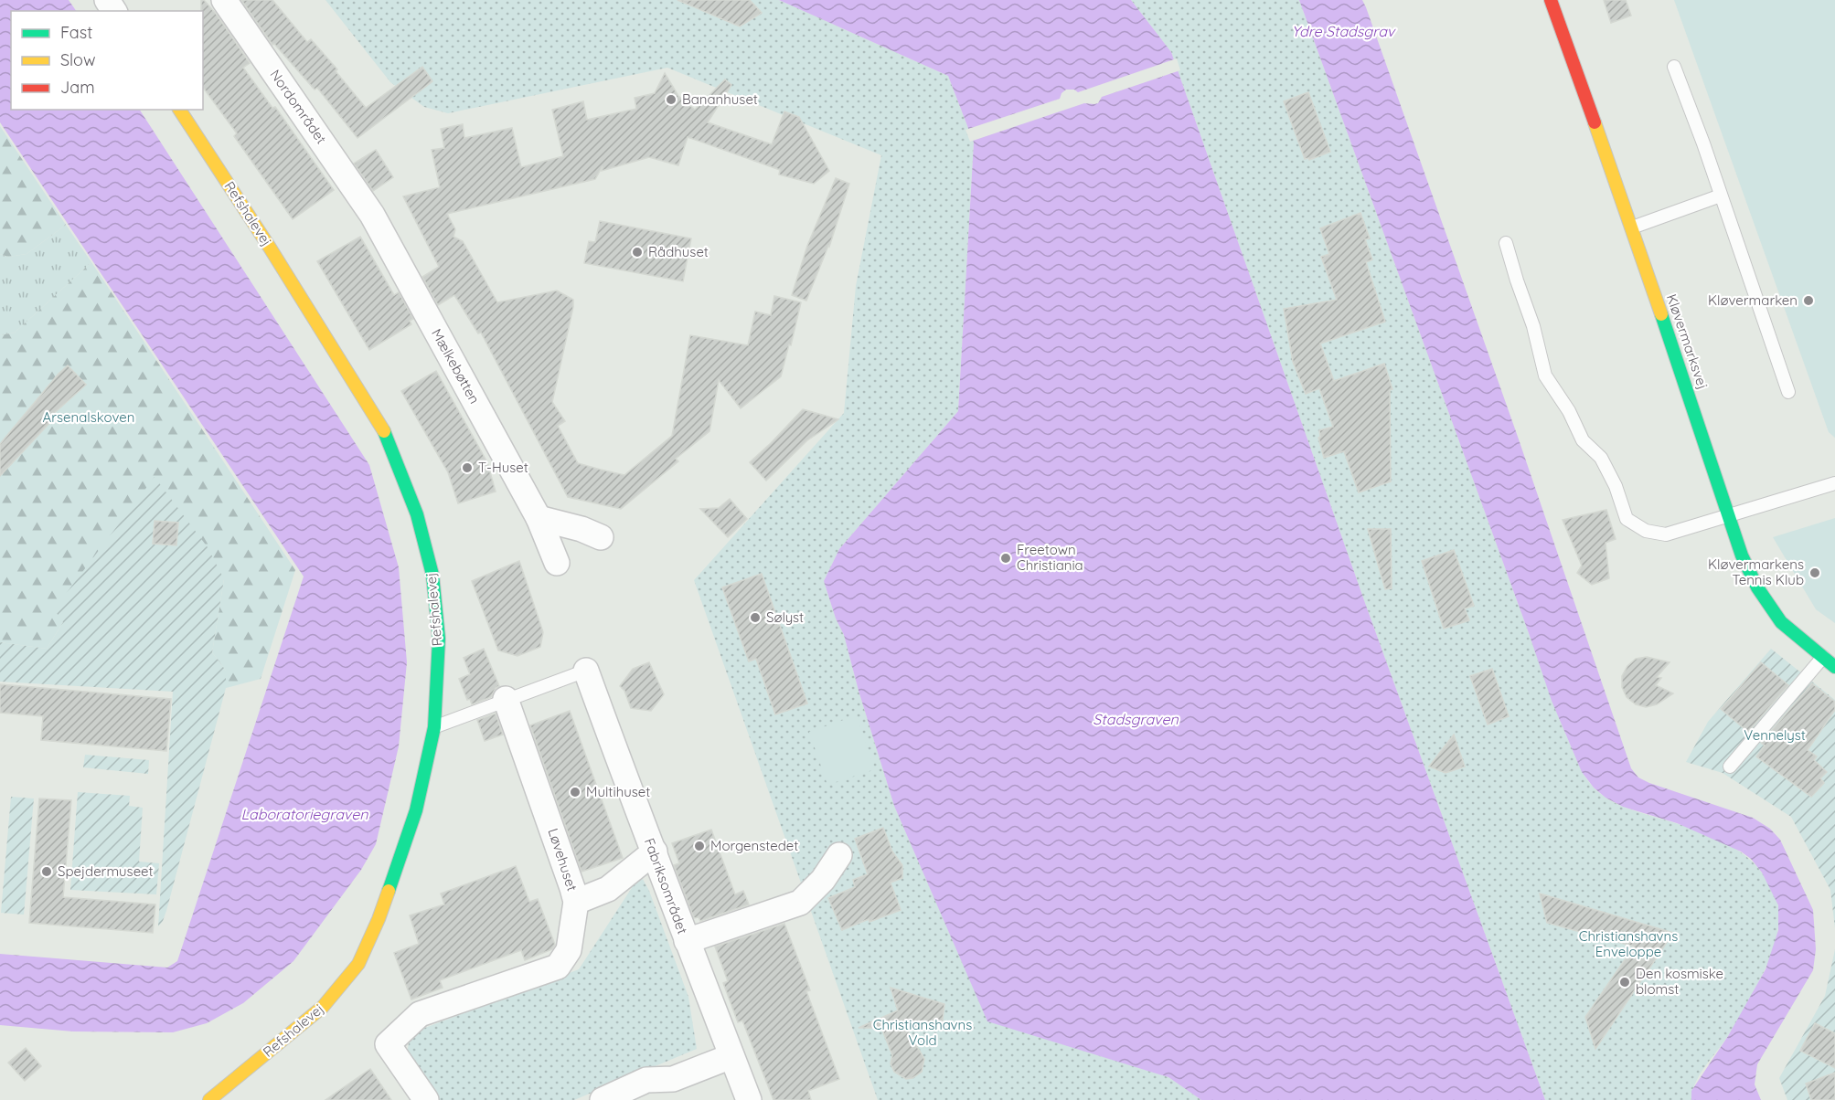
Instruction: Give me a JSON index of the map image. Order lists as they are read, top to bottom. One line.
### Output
{"streets":{"street":["Nordområdet","Refshalevej","Kløvermarksvej","Mælkebøtten","Løvehuset","Fabriksområdet"]},"crossings":[["Nordområdet","Mælkebøtten"]],"water":["Ydre Stadsgrav","Stadsgraven","Laboratoriegraven"],"parks":["Arsenalskoven","Vennelyst","Christianshavns Enveloppe","Christianshavns Vold"],"places":["Bananhuset","Rådhuset","Kløvermarken","T-Huset","Freetown Christiania","Kløvermarkens Tennis Klub","Sølyst","Multihuset","Morgenstedet","Spejdermuseet","Den kosmiske blomst"],"legend":["Fast","Slow","Jam"]}
